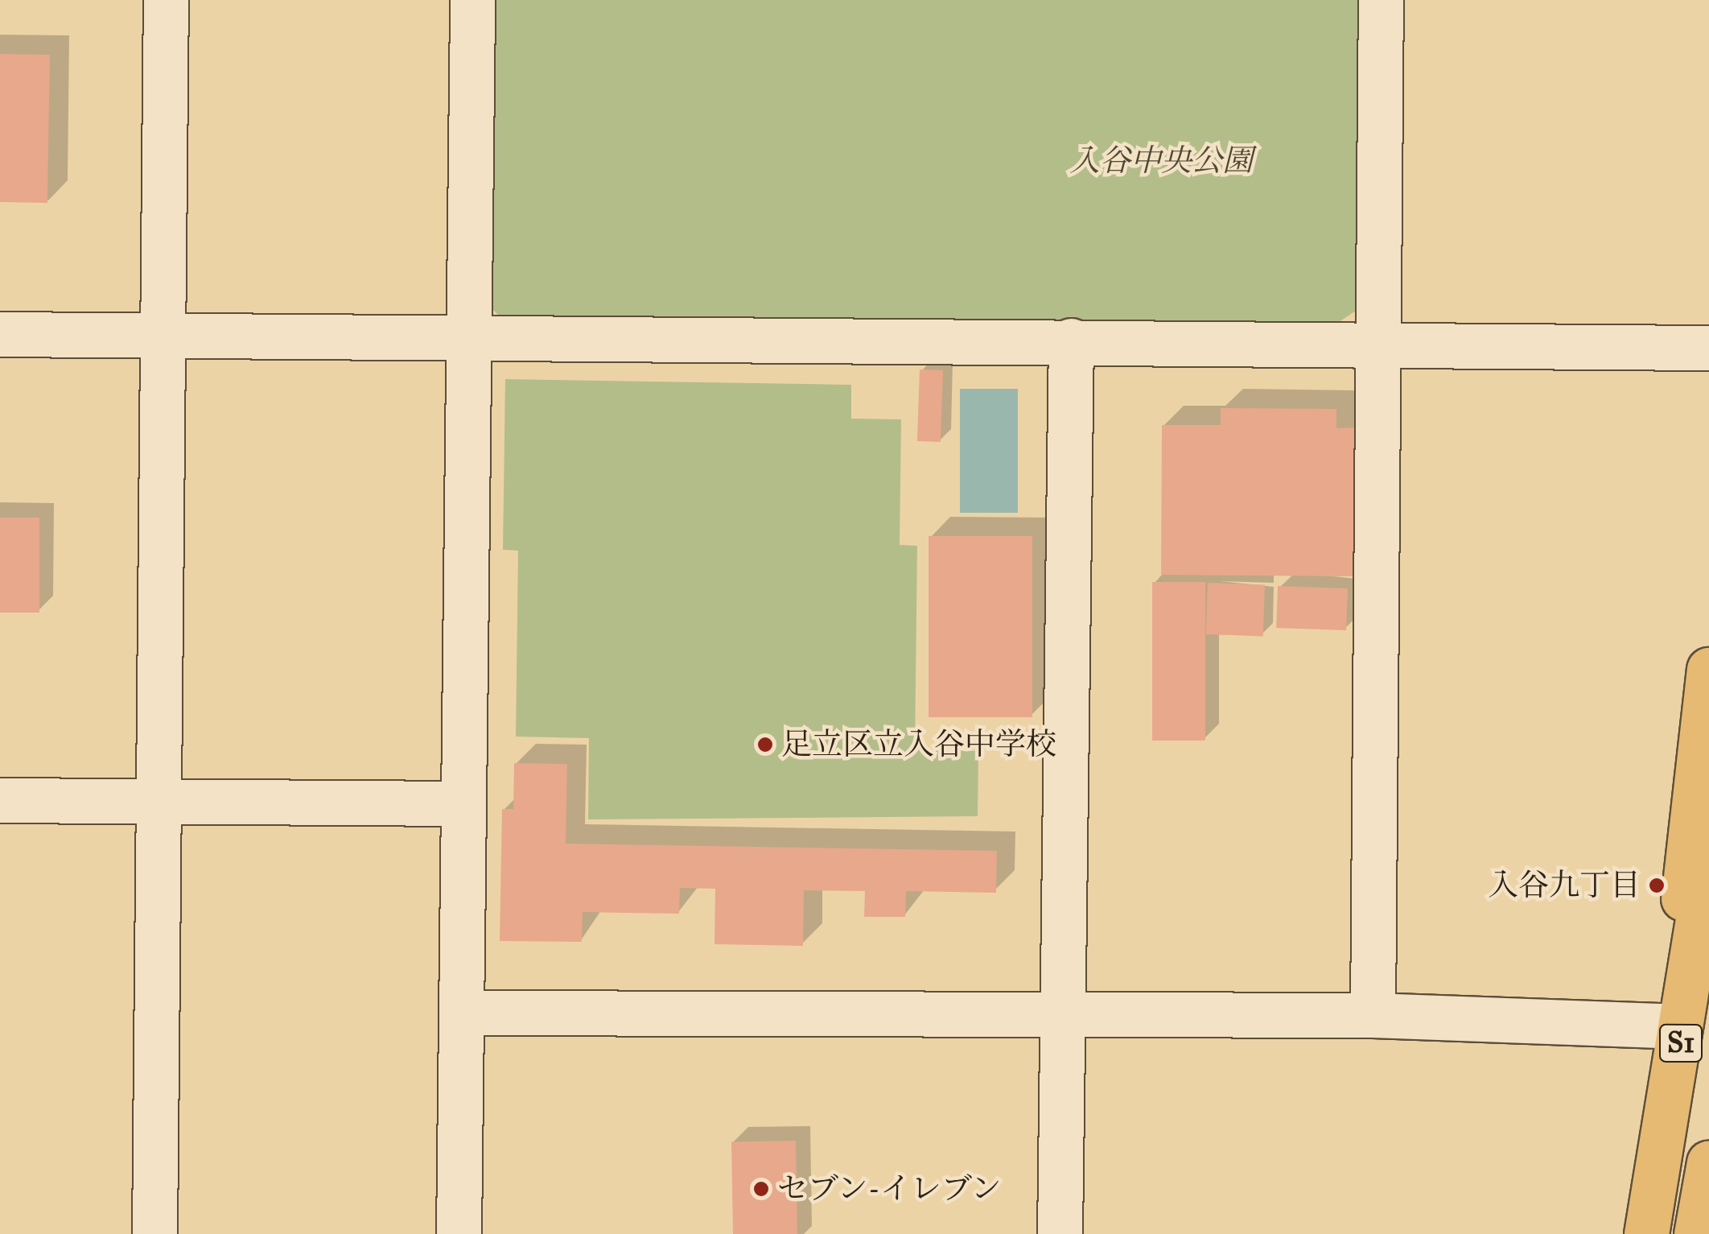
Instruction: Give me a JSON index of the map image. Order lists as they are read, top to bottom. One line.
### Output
{"streets":{"main road":["S1"]},"parks":["入谷中央公園"],"places":["足立区立入谷中学校","入谷九丁目","セブン-イレブン"]}
